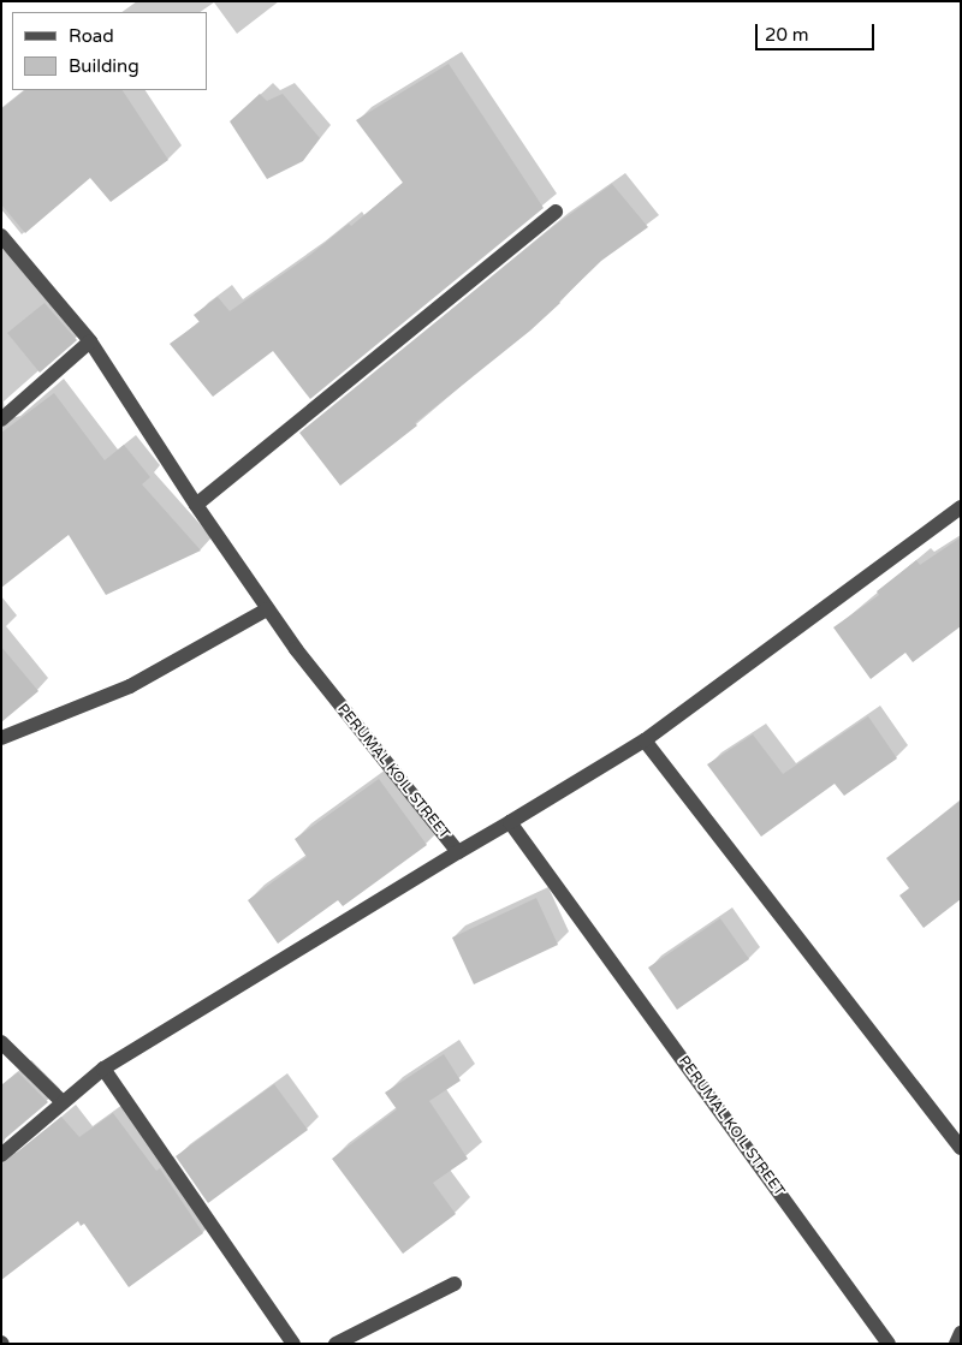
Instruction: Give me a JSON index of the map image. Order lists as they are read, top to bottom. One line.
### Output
{"streets":{"street":["PERUMAL KOIL STREET"]},"legend":["Road","Building"],"scale_bar":"20 m"}
